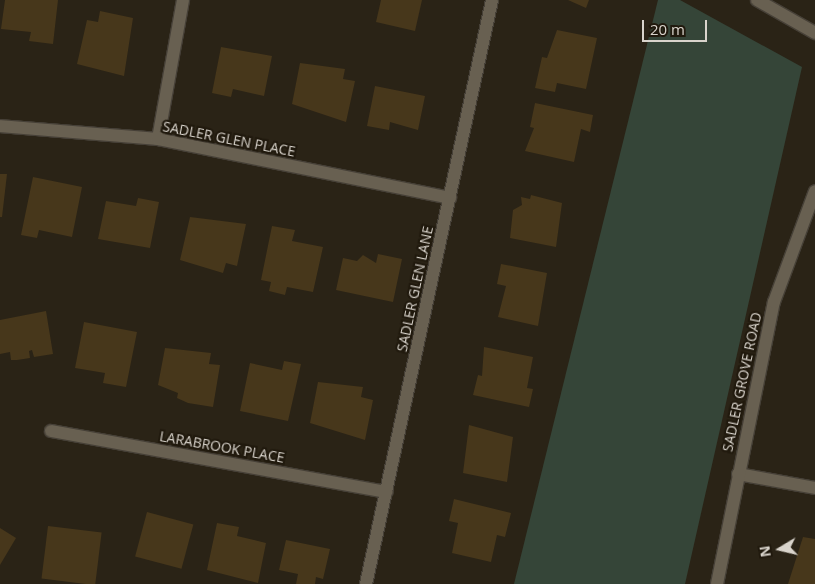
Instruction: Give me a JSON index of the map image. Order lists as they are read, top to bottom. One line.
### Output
{"streets":{"street":["SADLER GLEN PLACE","SADLER GLEN LANE","SADLER GROVE ROAD","LARABROOK PLACE"]},"crossings":[["SADLER GLEN PLACE","SADLER GLEN LANE"],["SADLER GLEN LANE","LARABROOK PLACE"]],"scale_bar":"20 m","north":"left"}
